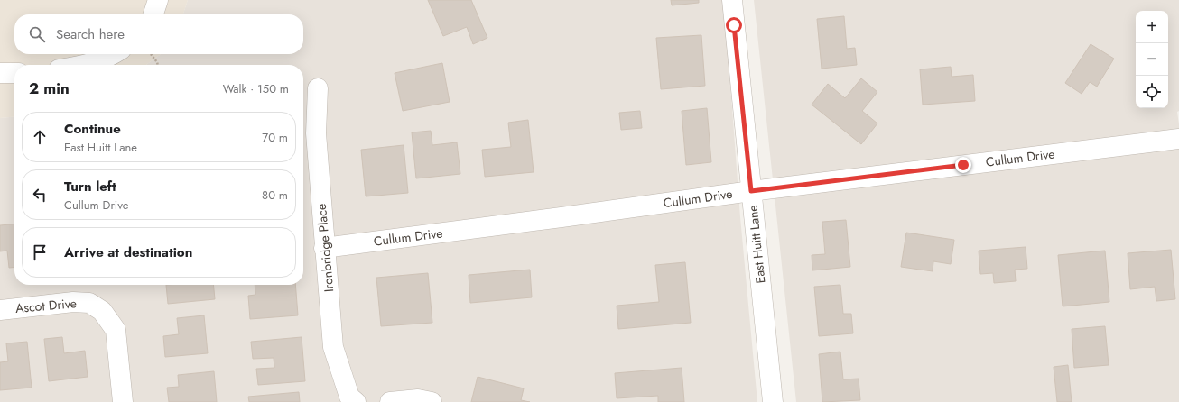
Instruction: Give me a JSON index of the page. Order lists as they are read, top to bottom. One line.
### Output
{"streets":{"street":["Cullum Drive","East Huitt Lane","Ironbridge Place","Ascot Drive"]},"crossings":[["Cullum Drive","East Huitt Lane"],["Cullum Drive","Ironbridge Place"]],"page":{"map_buttons":["+","−"],"search":"Search here","heading":["2 min","Walk · 150 m"],"list":[["Continue","East Huitt Lane","70 m"],["Turn left","Cullum Drive","80 m"],"Arrive at destination"]}}
